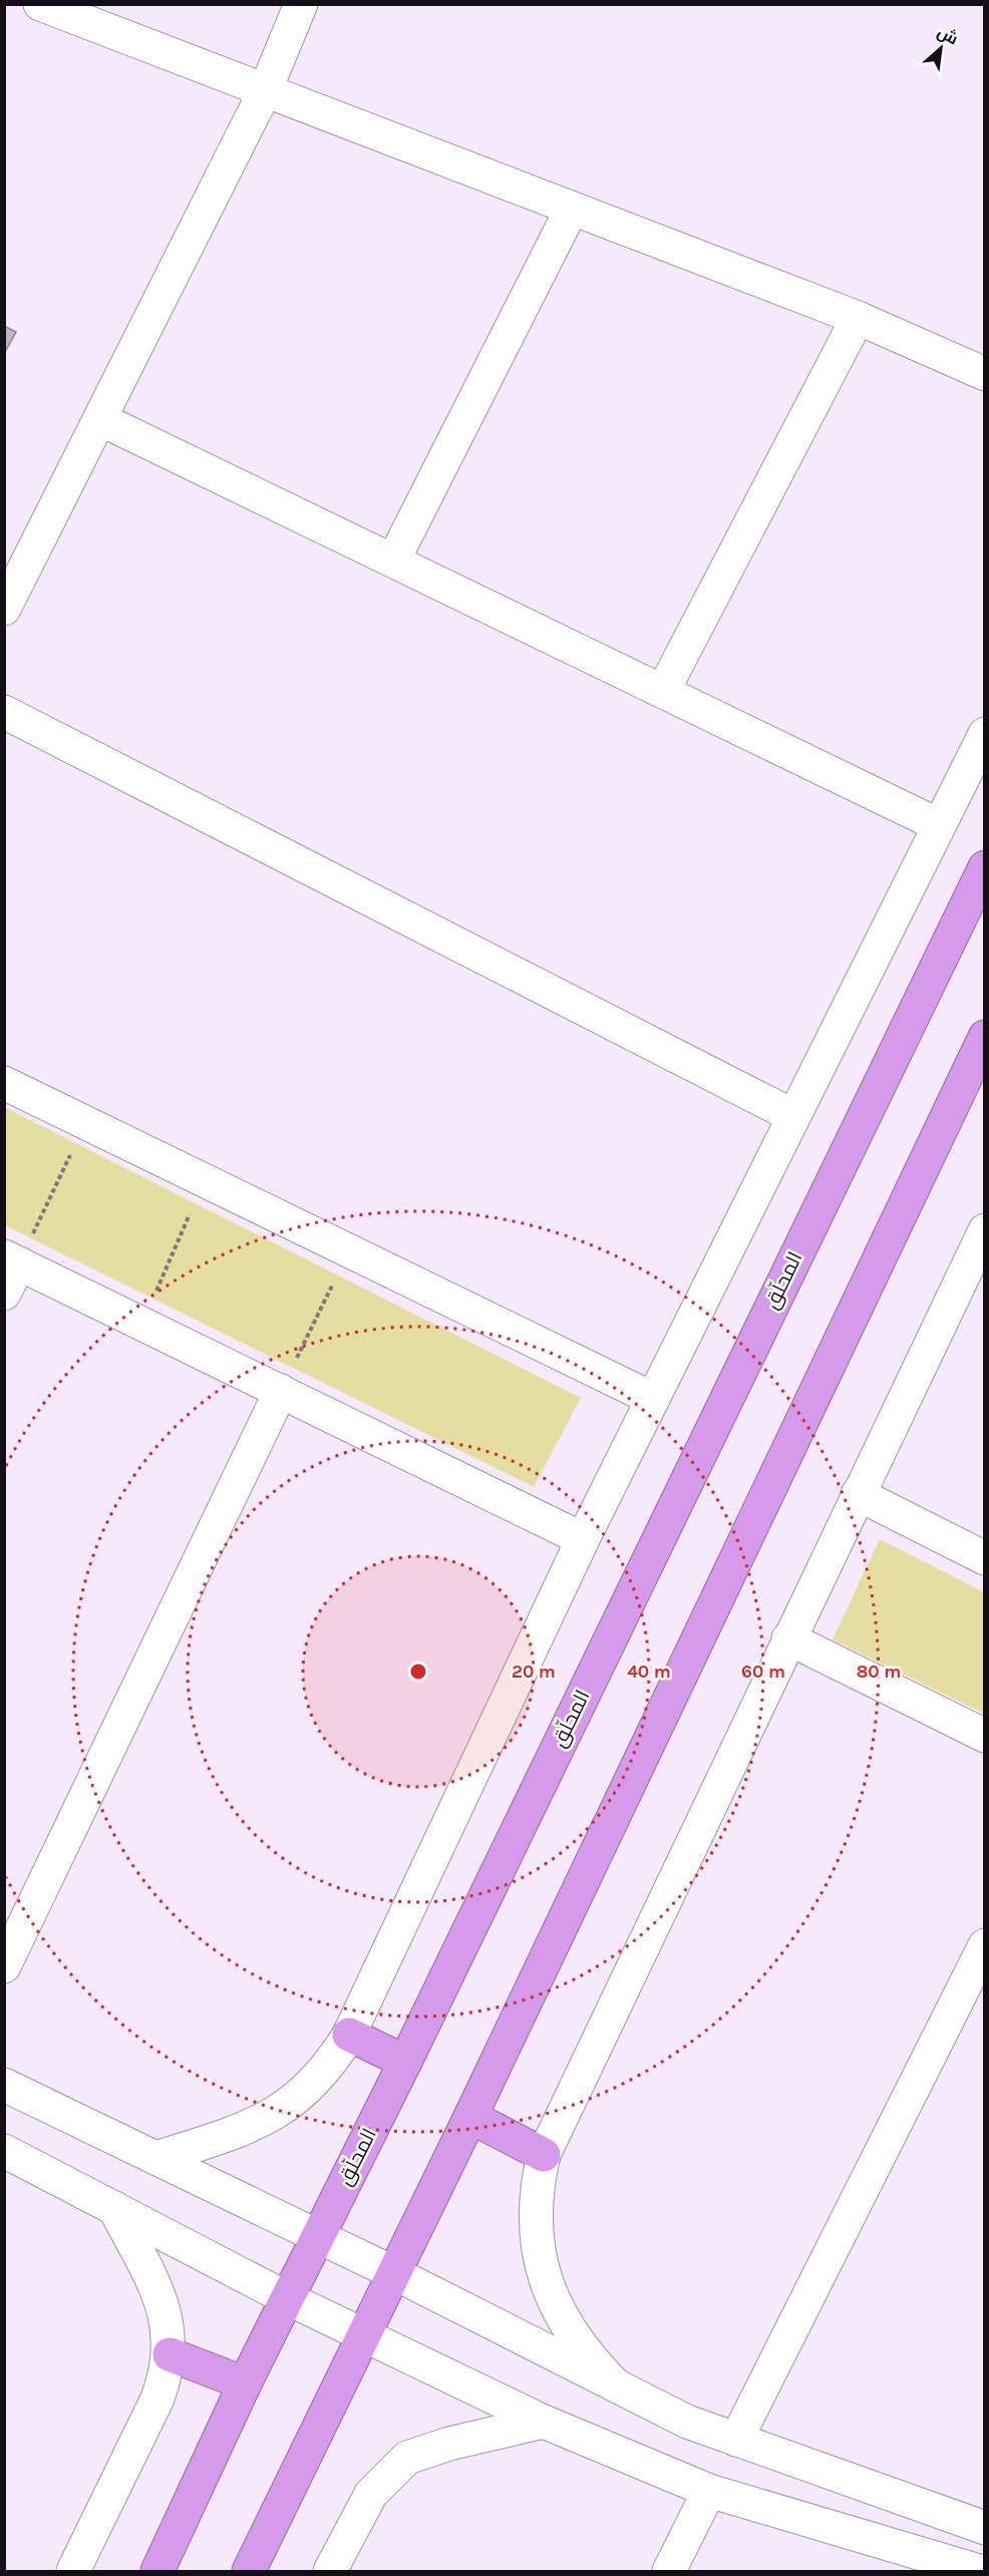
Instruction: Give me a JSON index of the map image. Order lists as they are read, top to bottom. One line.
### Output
{"streets":{"highway":["المحلّق"]},"north":"top right","rings":["20 m","40 m","60 m","80 m"]}
